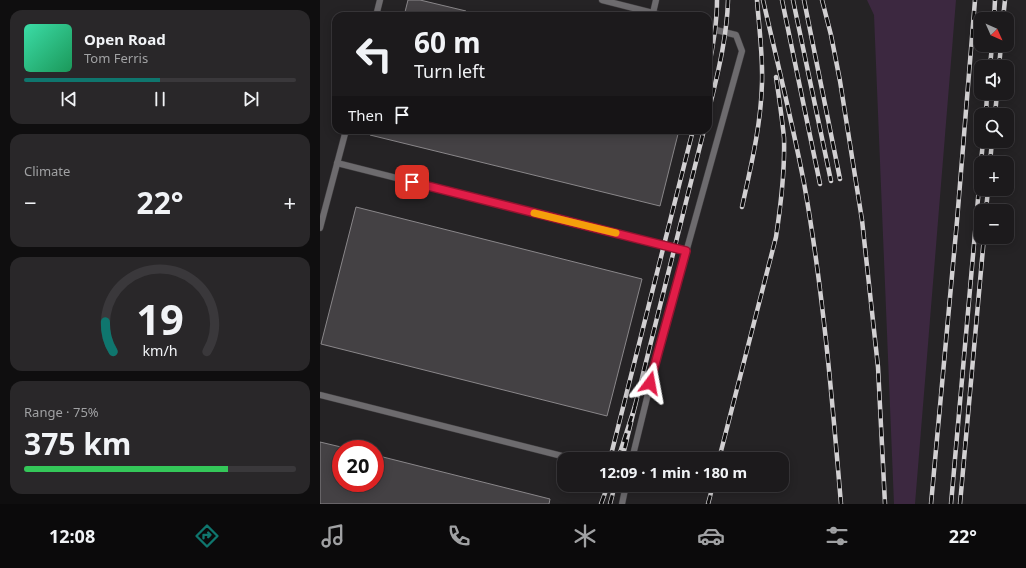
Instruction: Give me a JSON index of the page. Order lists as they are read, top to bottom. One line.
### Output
{"north":"bottom right","page":{"map_buttons":["+","−"],"turn":["60 m","Turn left"],"song":["Open Road","Tom Ferris"],"then":"Then","tile":["Climate",["Range · 75%","375 km"]],"heat":["−","22°","+"],"limit":"20","trip":"12:09 · 1 min · 180 m","tabs":["12:08","22°"],"gauge":["19","km/h"]}}
